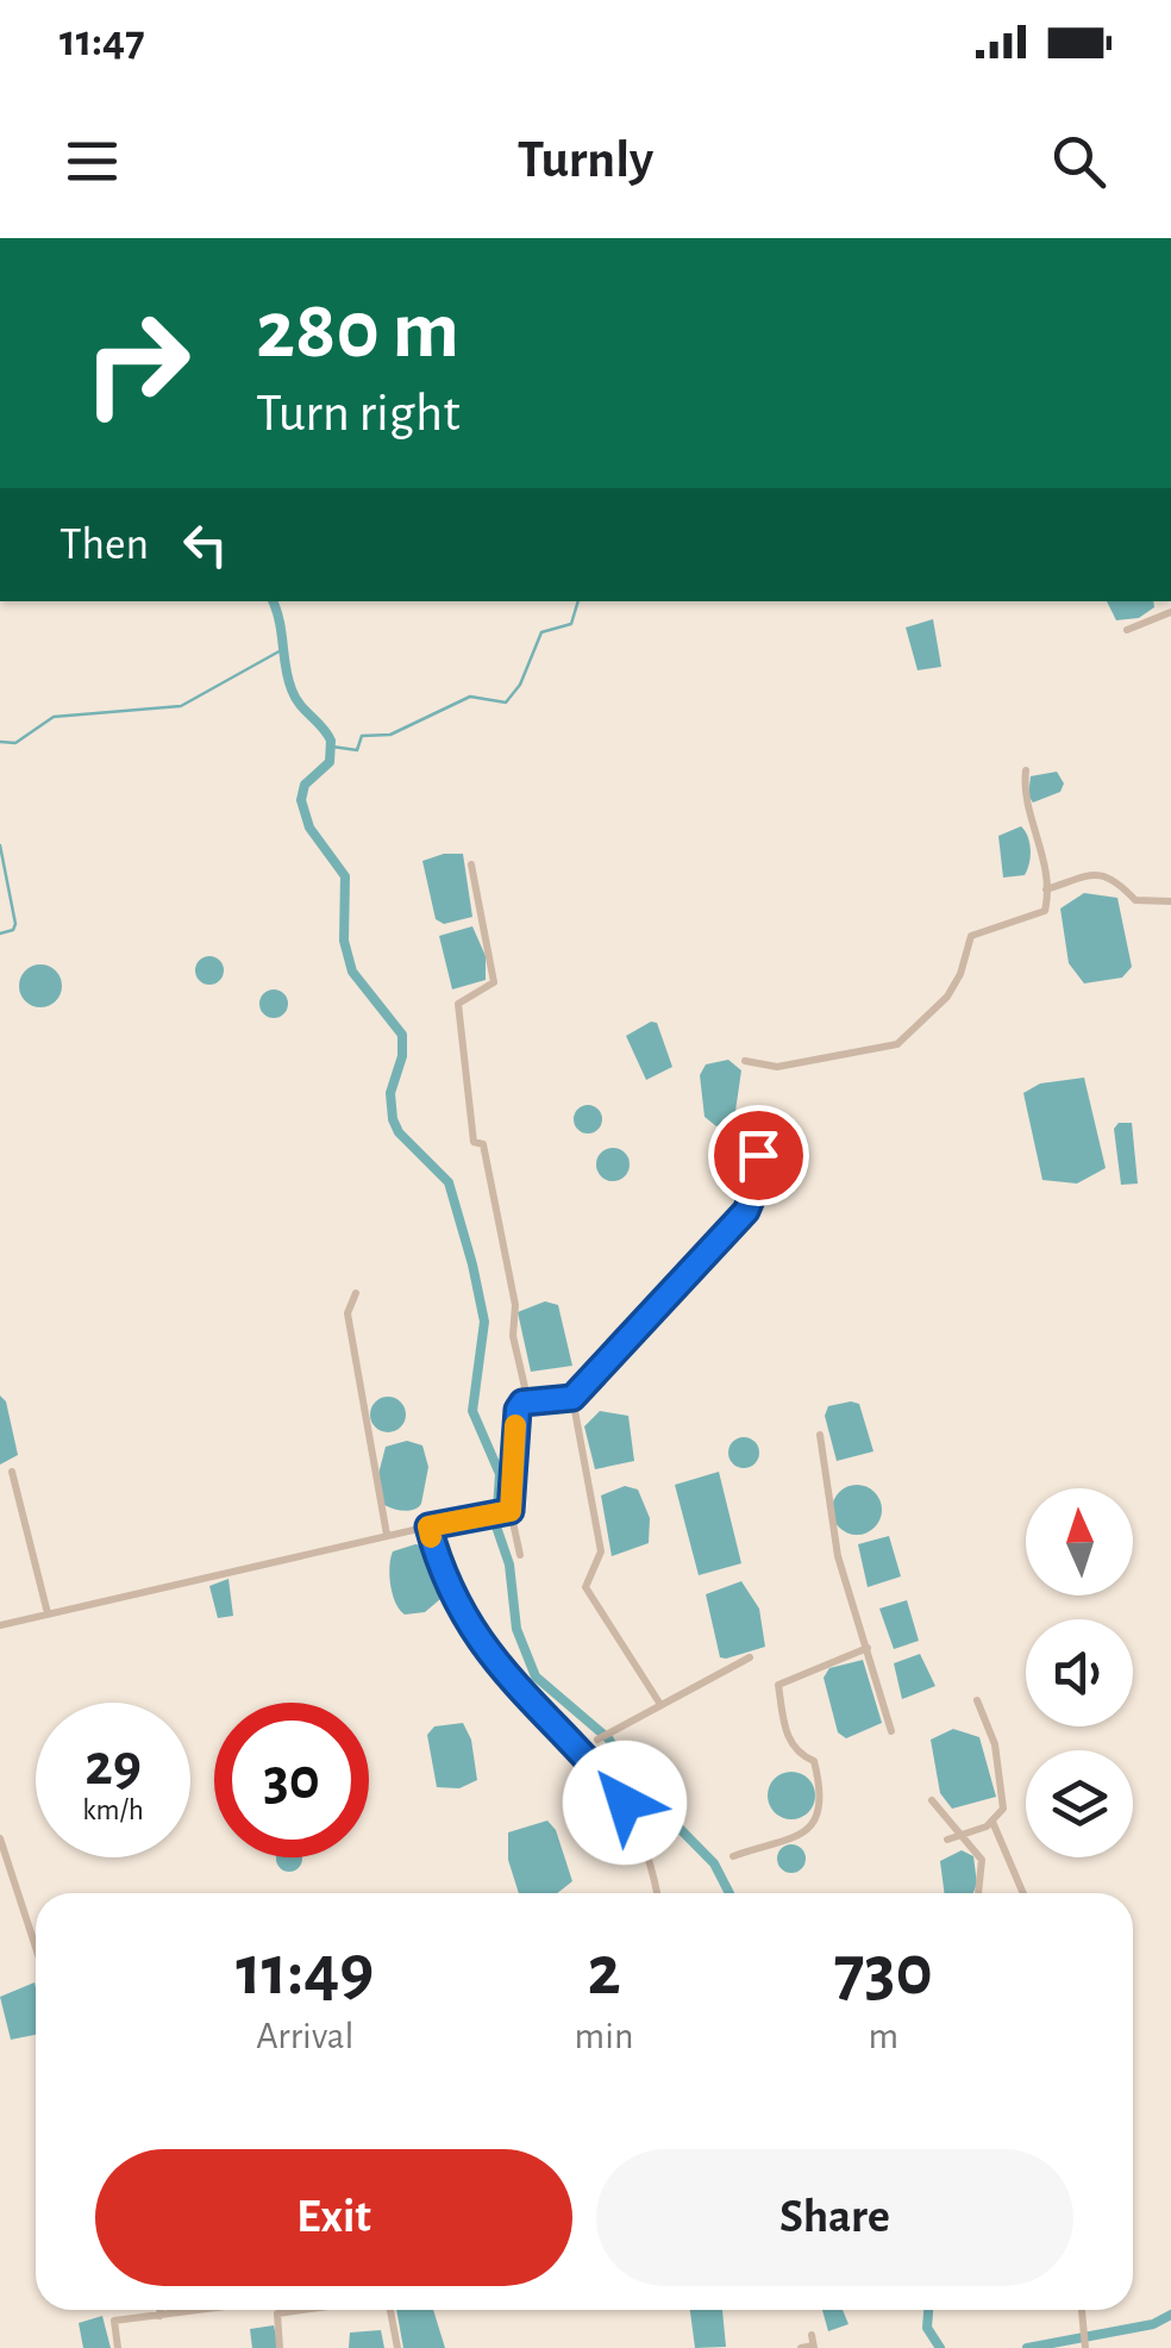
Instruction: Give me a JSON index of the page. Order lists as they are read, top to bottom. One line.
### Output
{"north":"top","page":{"status":"11:47","header":"Turnly","turn":["280 m","Turn right"],"then":"Then","speed":"29 km/h","limit":"30","eta":["11:49","Arrival","2","min","730","m"],"buttons":["Exit","Share"]}}
